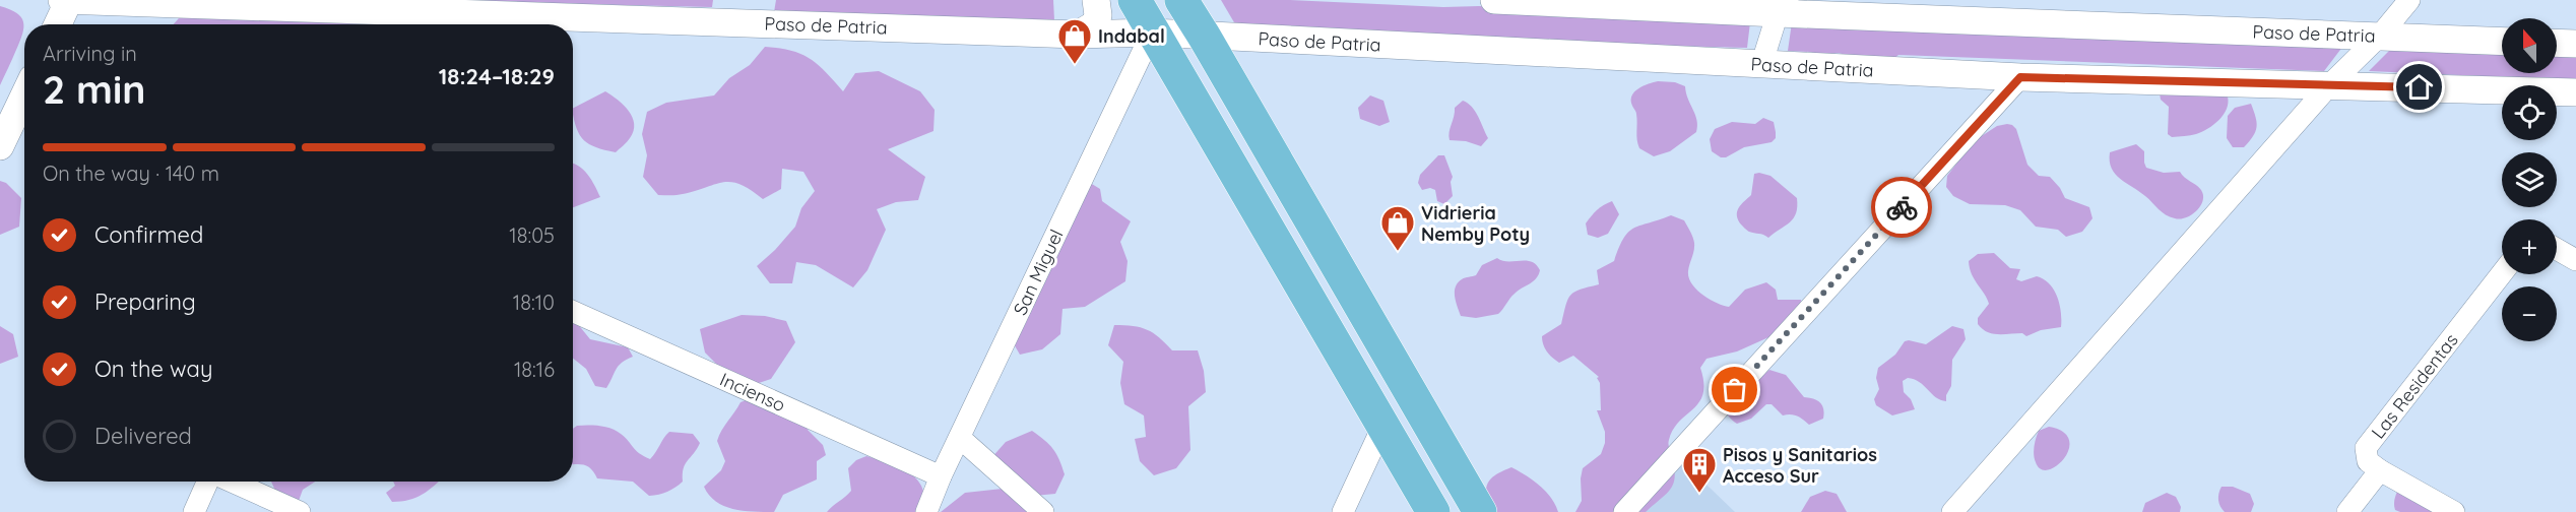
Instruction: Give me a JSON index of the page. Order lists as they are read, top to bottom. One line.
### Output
{"streets":{"street":["Paso de Patria","San Miguel","Las Residentas","Incienso"]},"crossings":[["Paso de Patria","San Miguel"],["San Miguel","Incienso"]],"places":{"shop":["Indabal","Vidrieria Nemby Poty"],"building":["Pisos y Sanitarios Acceso Sur"]},"north":"top","page":{"map_buttons":["+","−"],"heading":["2 min","Arriving in","18:24–18:29"],"bar":"On the way · 140 m","list":[["Confirmed","18:05"],["Preparing","18:10"],["On the way","18:16"],"Delivered"]}}
